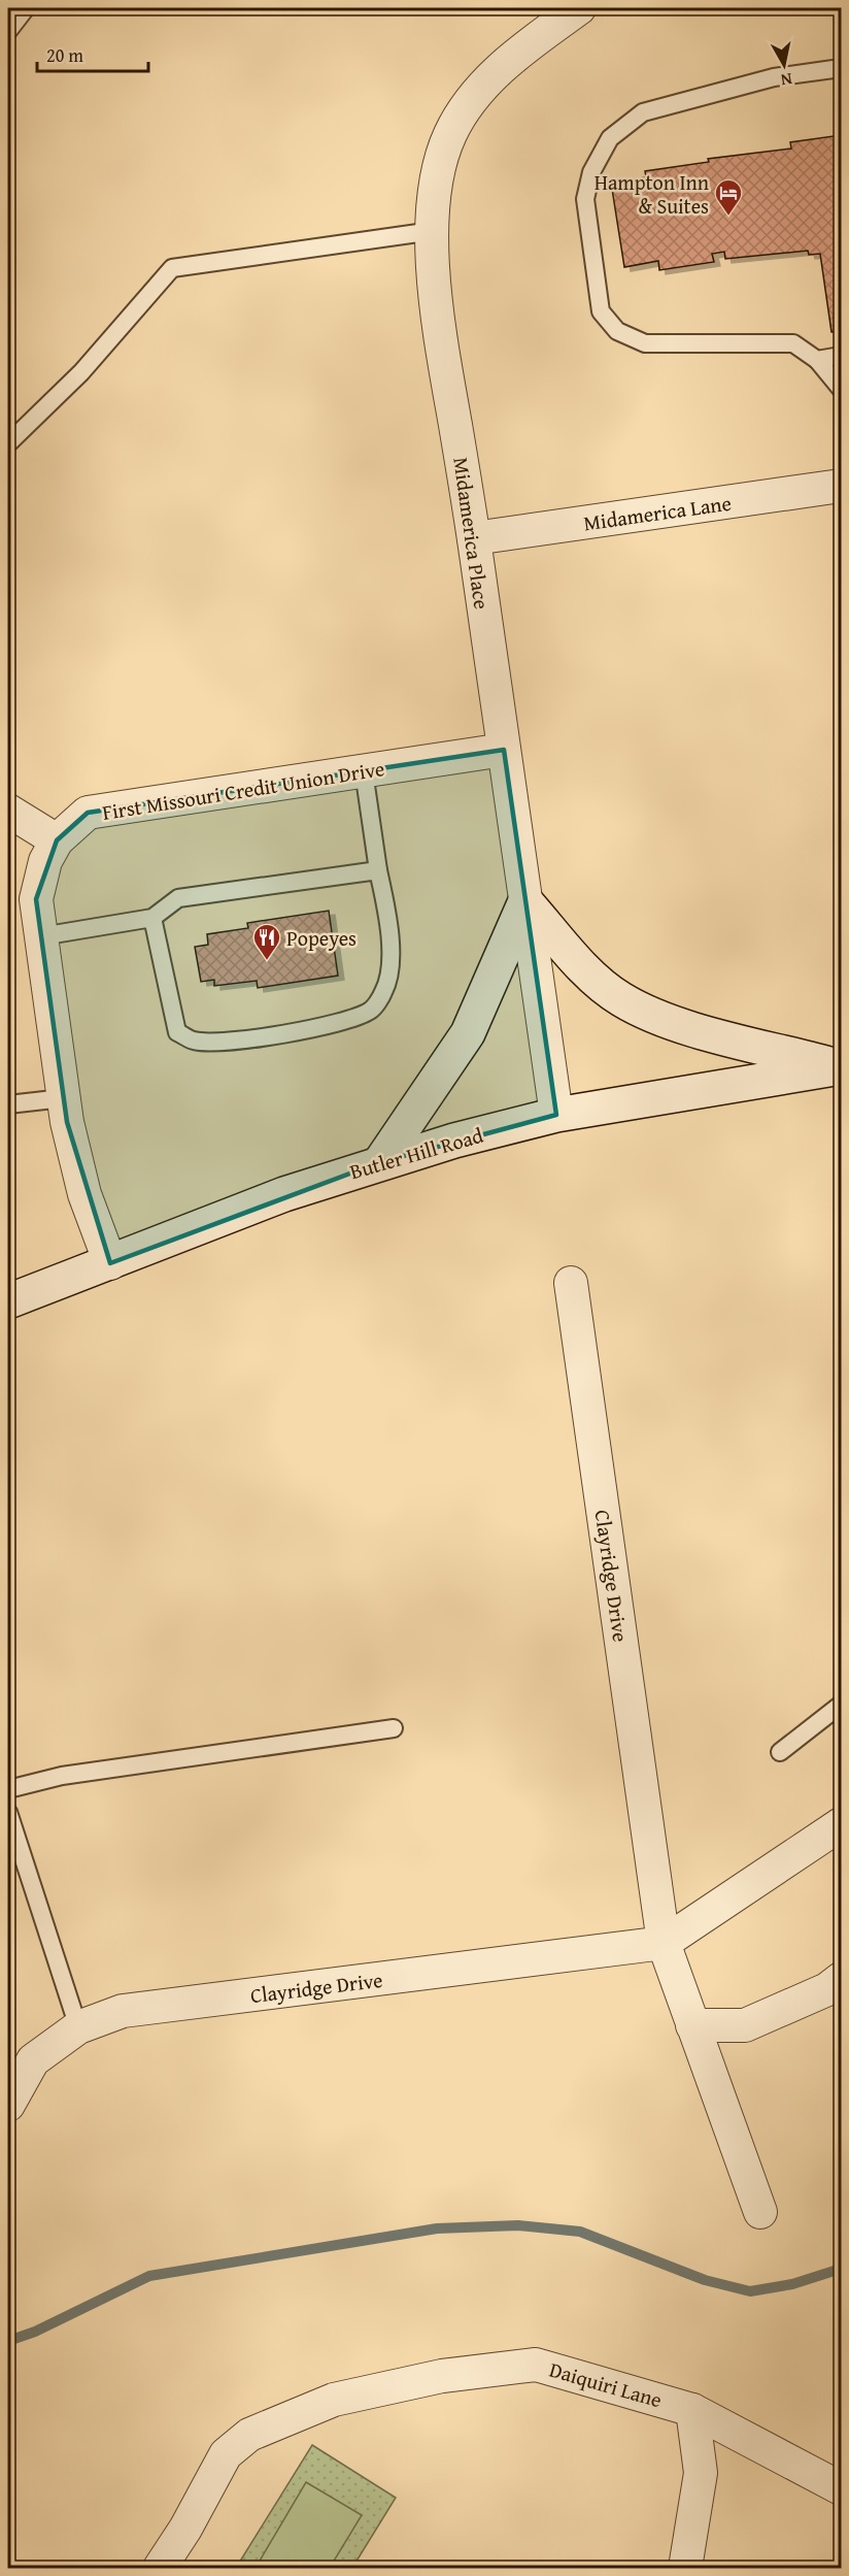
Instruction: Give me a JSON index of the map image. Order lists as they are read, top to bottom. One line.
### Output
{"streets":{"main road":["Butler Hill Road"],"street":["Midamerica Lane","Midamerica Place","First Missouri Credit Union Drive","Clayridge Drive","Daiquiri Lane"]},"crossings":[["Midamerica Lane","Midamerica Place"],["Midamerica Place","First Missouri Credit Union Drive"],["Midamerica Place","Butler Hill Road"],["First Missouri Credit Union Drive","Butler Hill Road"]],"places":{"hotel":["Hampton Inn & Suites"],"restaurant":["Popeyes"]},"scale_bar":"20 m","north":"bottom"}
